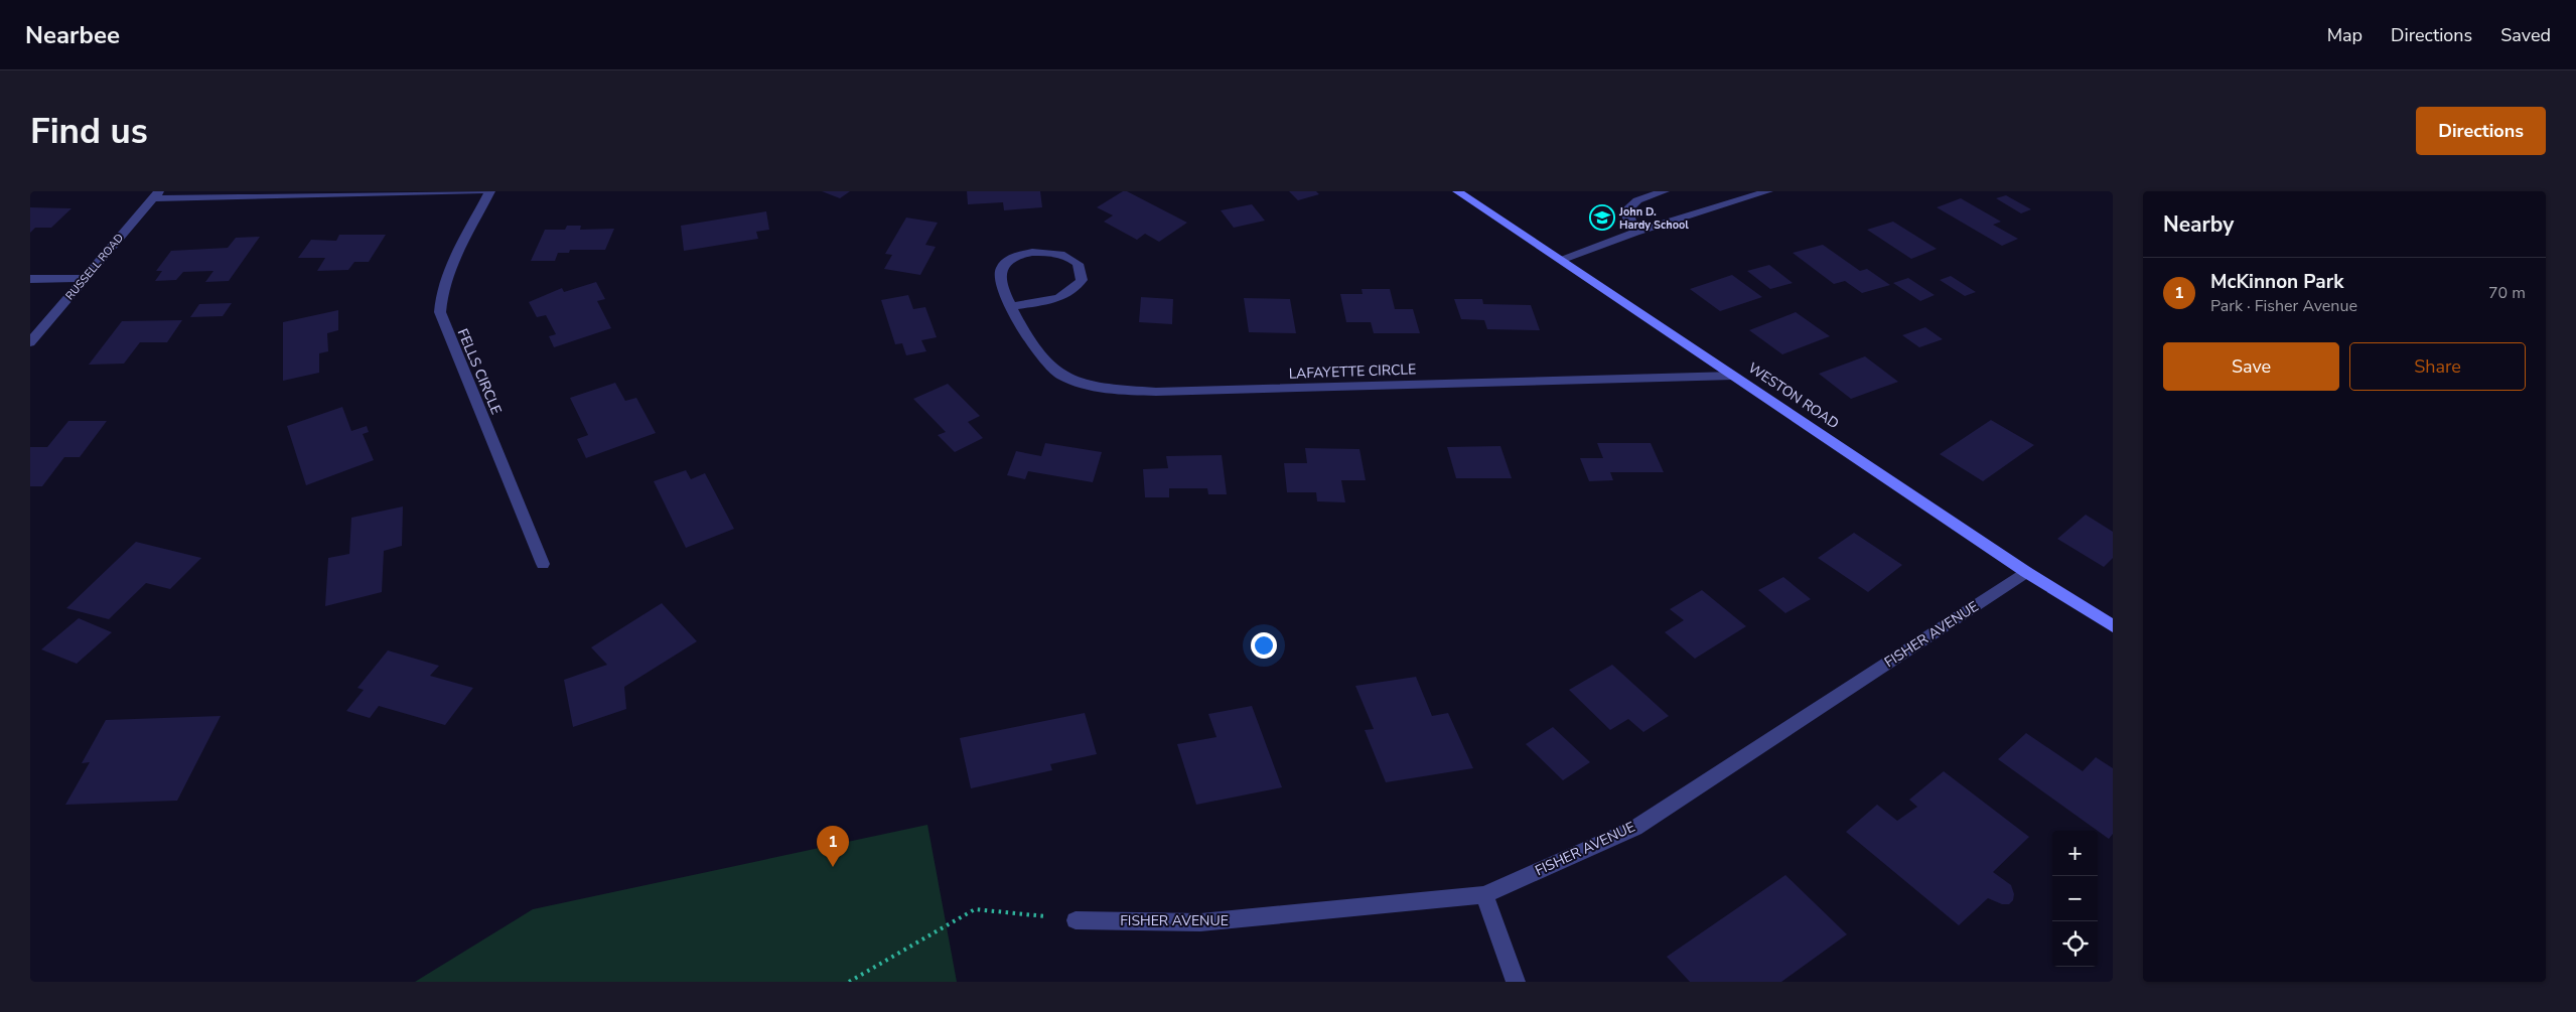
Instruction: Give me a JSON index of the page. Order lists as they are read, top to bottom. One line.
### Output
{"streets":{"main road":["WESTON ROAD"],"street":["RUSSELL ROAD","FELLS CIRCLE","LAFAYETTE CIRCLE","FISHER AVENUE"]},"crossings":[["LAFAYETTE CIRCLE","WESTON ROAD"],["WESTON ROAD","FISHER AVENUE"]],"places":{"school or university":["John D. Hardy School"]},"page":{"header":"Nearbee","nav":["Map","Directions","Saved"],"buttons":["Directions",["Save","Share"]],"title":"Find us","heading":"Nearby","list":[{"mark":"1","name":"McKinnon Park","note":"Park · Fisher Avenue","value":"70 m"}],"pins":"1","map_buttons":["+","−"]}}
